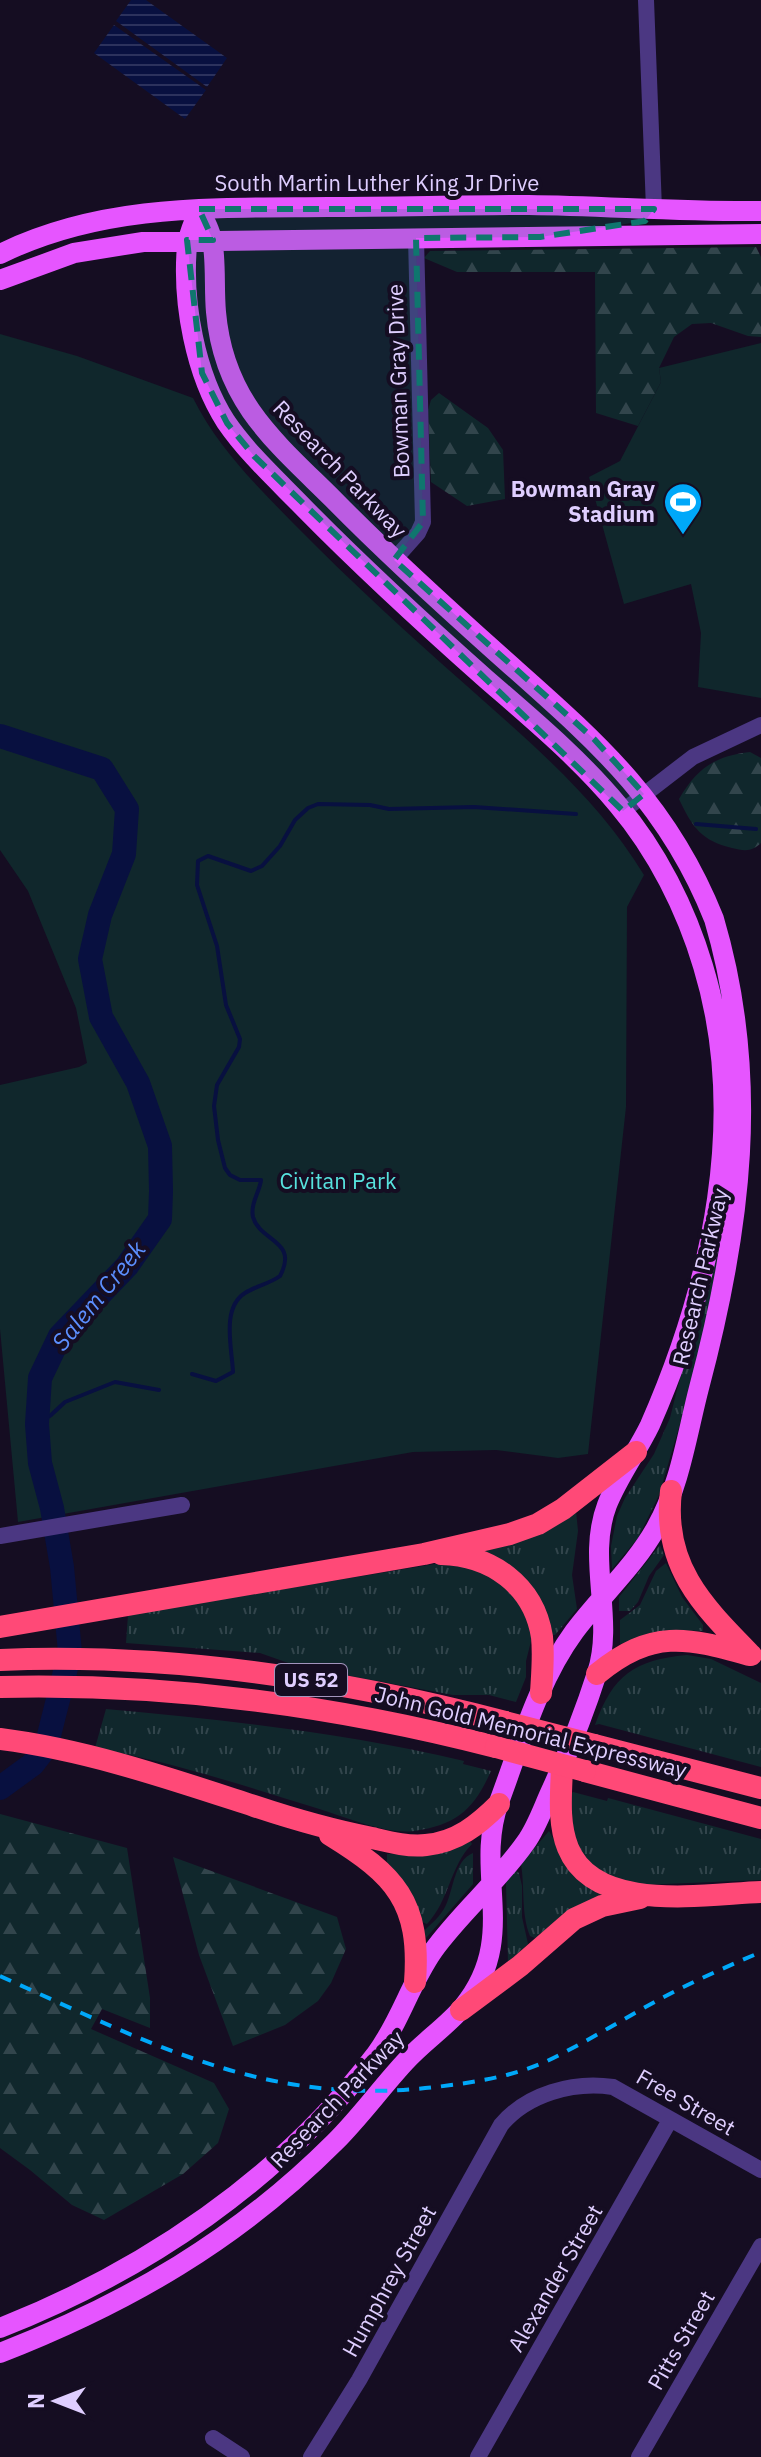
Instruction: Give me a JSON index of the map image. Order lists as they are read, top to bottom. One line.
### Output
{"streets":{"highway":["US 52","John Gold Memorial Expressway"],"main road":["South Martin Luther King Jr Drive","Research Parkway"],"street":["Bowman Gray Drive","Free Street","Alexander Street","Humphrey Street","Pitts Street"]},"crossings":[["South Martin Luther King Jr Drive","Research Parkway"],["Bowman Gray Drive","Research Parkway"],["Free Street","Alexander Street"],["Free Street","Humphrey Street"]],"water":["Salem Creek"],"parks":["Civitan Park"],"places":{"sports":["Bowman Gray Stadium"]},"north":"left"}
